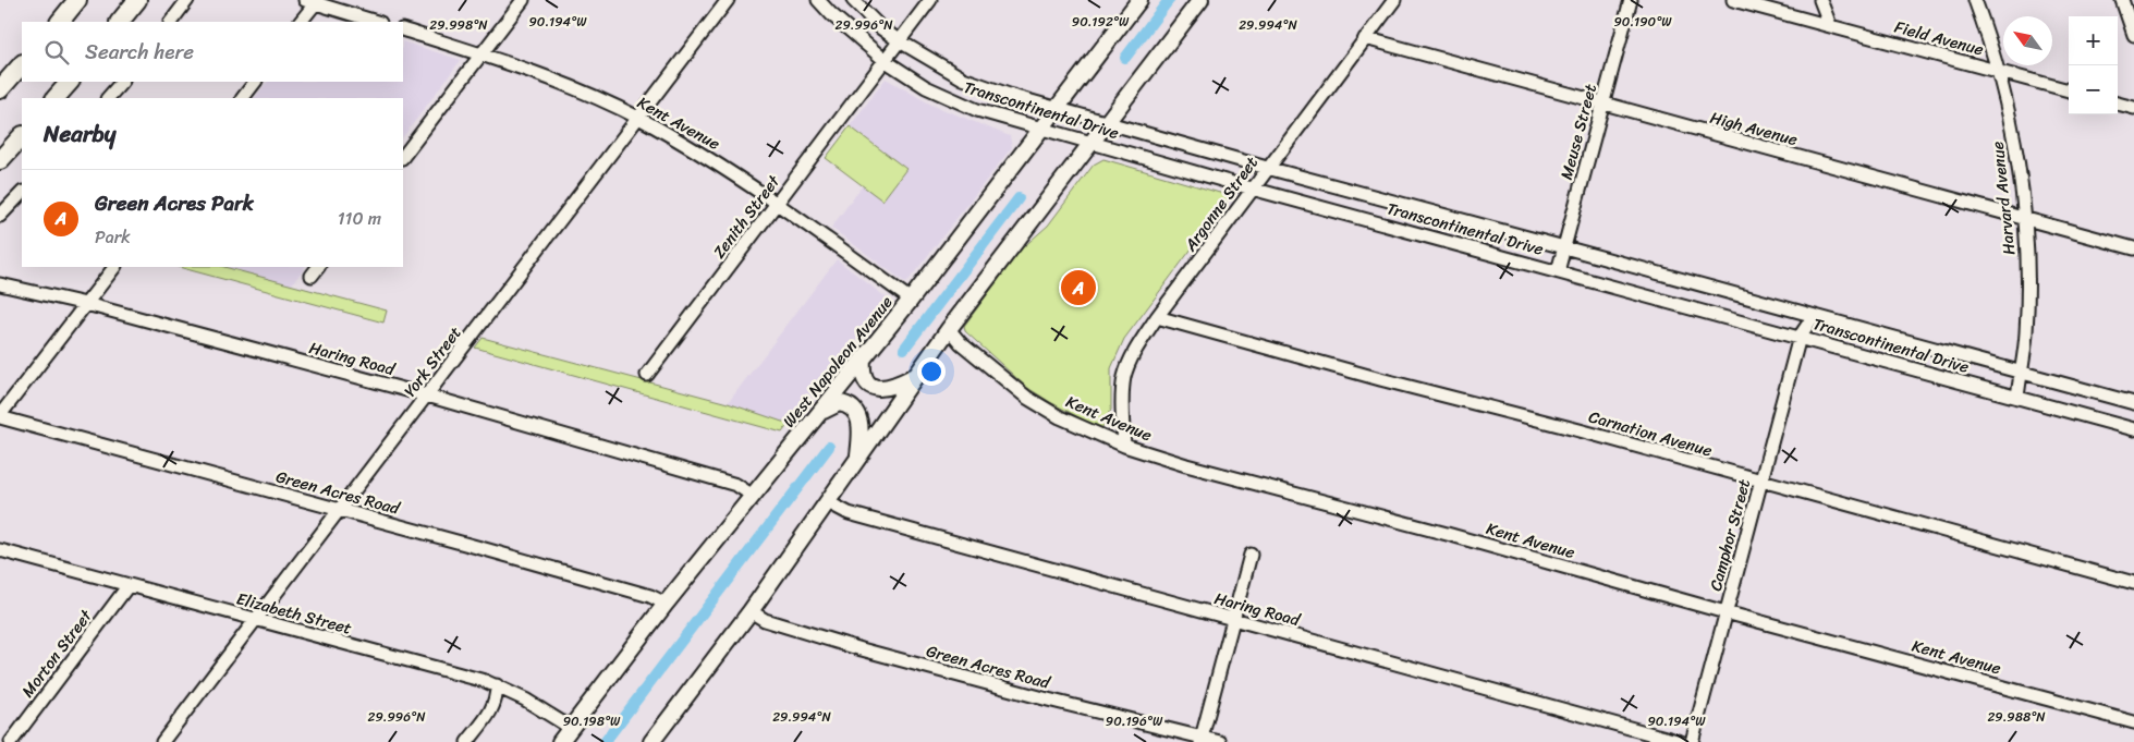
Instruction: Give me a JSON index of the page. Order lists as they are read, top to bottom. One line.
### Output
{"streets":{"main road":["West Napoleon Avenue"],"street":["Field Avenue","Transcontinental Drive","Kent Avenue","High Avenue","Meuse Street","Harvard Avenue","Argonne Street","Zenith Street","Haring Road","York Street","Carnation Avenue","Green Acres Road","Camphor Street","Elizabeth Street","Morton Street"]},"crossings":[["Field Avenue","Harvard Avenue"],["Transcontinental Drive","Meuse Street"],["Transcontinental Drive","Harvard Avenue"],["Transcontinental Drive","Argonne Street"],["Transcontinental Drive","Zenith Street"],["Transcontinental Drive","West Napoleon Avenue"],["Transcontinental Drive","Camphor Street"],["Kent Avenue","Argonne Street"],["Kent Avenue","Zenith Street"],["Kent Avenue","York Street"],["Kent Avenue","West Napoleon Avenue"],["Kent Avenue","Camphor Street"],["High Avenue","Meuse Street"],["High Avenue","Harvard Avenue"],["High Avenue","Argonne Street"],["Argonne Street","Carnation Avenue"],["Haring Road","York Street"],["Haring Road","West Napoleon Avenue"],["York Street","Green Acres Road"],["York Street","Elizabeth Street"],["West Napoleon Avenue","Green Acres Road"],["West Napoleon Avenue","Elizabeth Street"],["Carnation Avenue","Camphor Street"],["Elizabeth Street","Morton Street"]],"north":"top left","page":{"map_buttons":["+","−"],"search":"Search here","heading":"Nearby","list":[{"mark":"A","name":"Green Acres Park","note":"Park","value":"110 m"}],"pins":"A"},"coordinates":["90.194°W","90.192°W","90.190°W","29.998°N","29.996°N","29.994°N","29.988°N","90.198°W","90.196°W"]}
